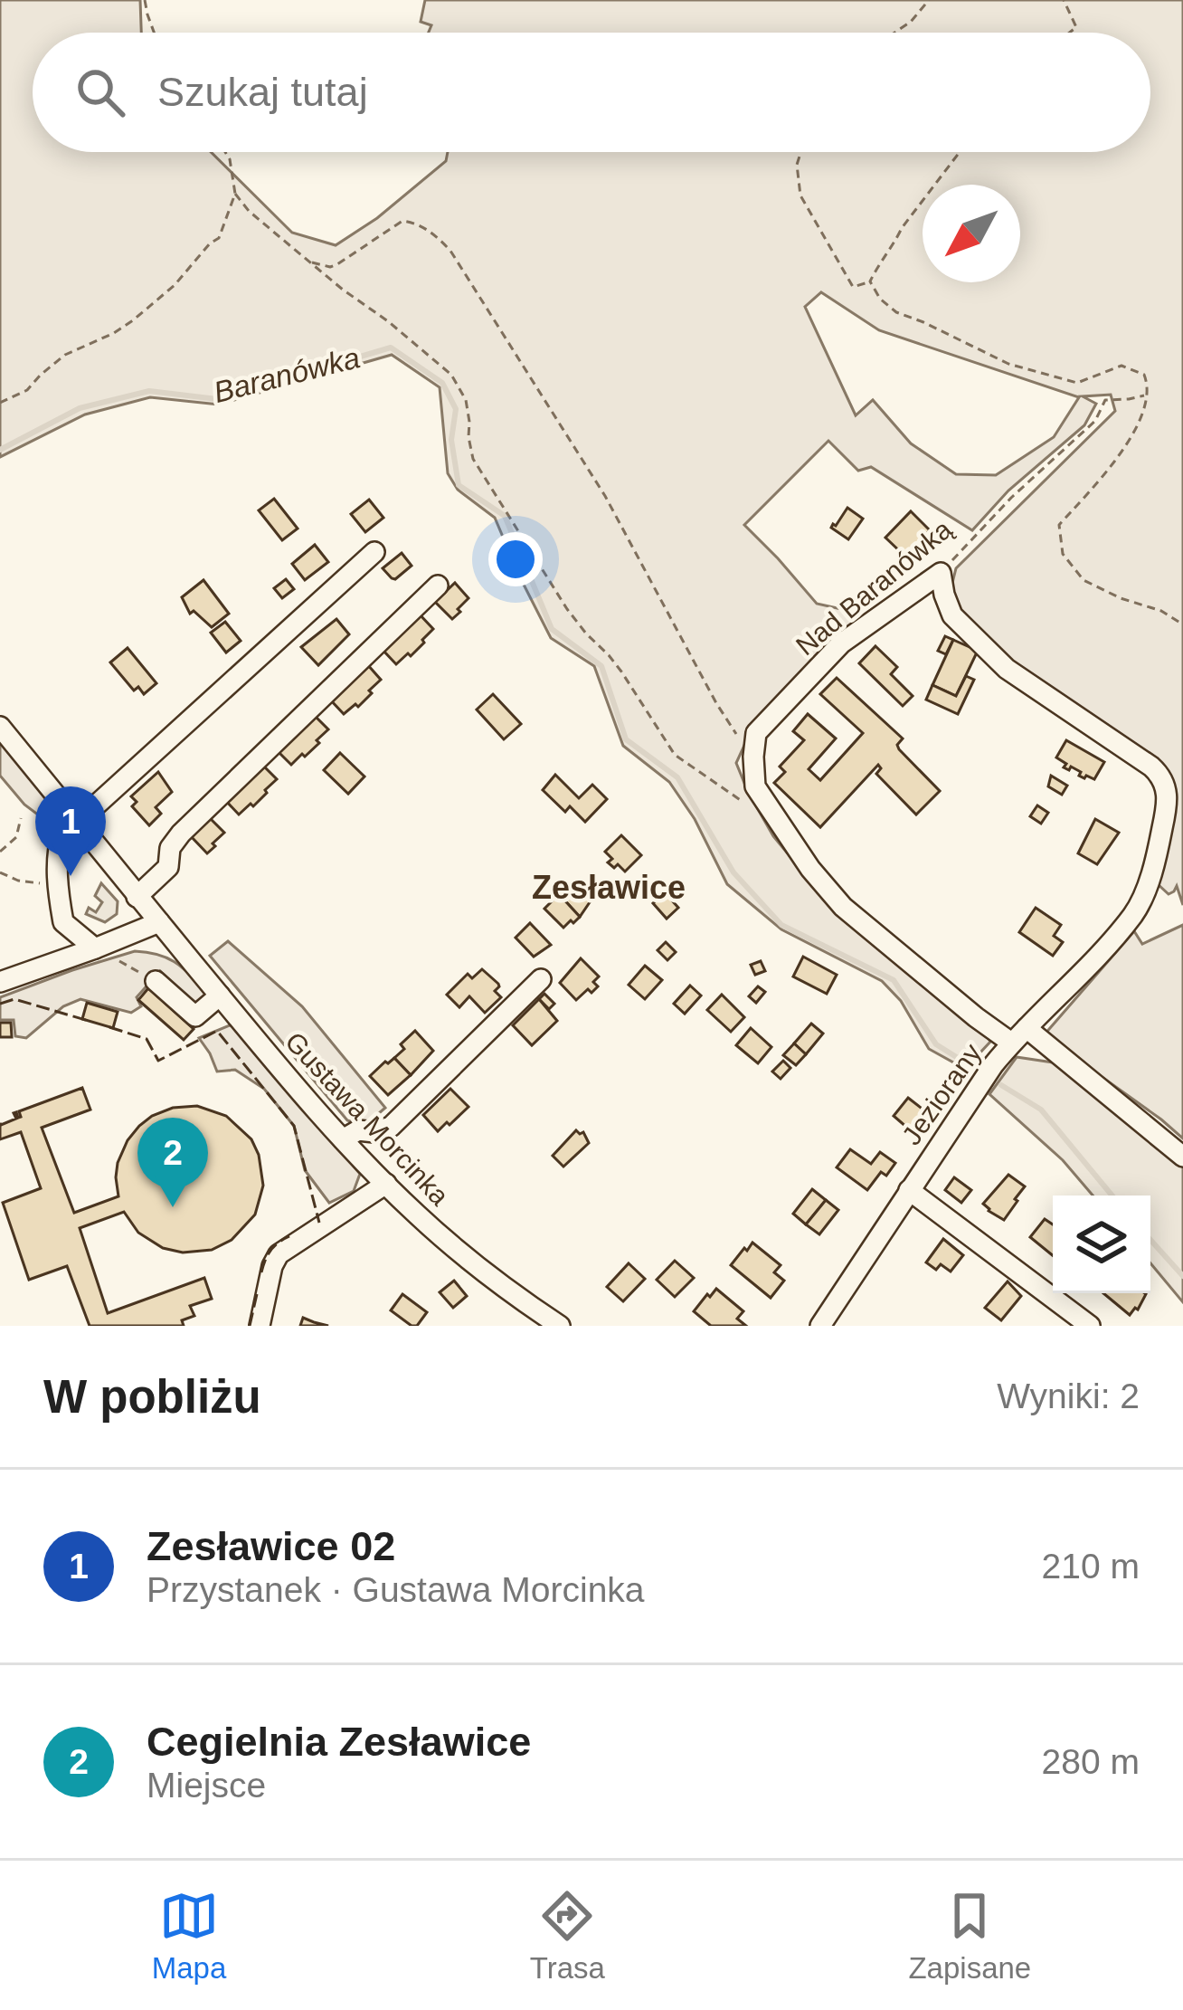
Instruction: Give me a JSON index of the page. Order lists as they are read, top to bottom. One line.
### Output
{"streets":{"street":["Nad Baranówką","Jeziorany","Gustawa Morcinka"]},"crossings":[["Nad Baranówką","Jeziorany"]],"districts":["Zesławice"],"water":["Baranówka"],"north":"bottom left","page":{"search":"Szukaj tutaj","pins":["1","2"],"heading":["W pobliżu","Wyniki: 2"],"list":[{"mark":"1","name":"Zesławice 02","note":"Przystanek · Gustawa Morcinka","value":"210 m"},{"mark":"2","name":"Cegielnia Zesławice","note":"Miejsce","value":"280 m"}],"nav":["Mapa","Trasa","Zapisane"]}}
